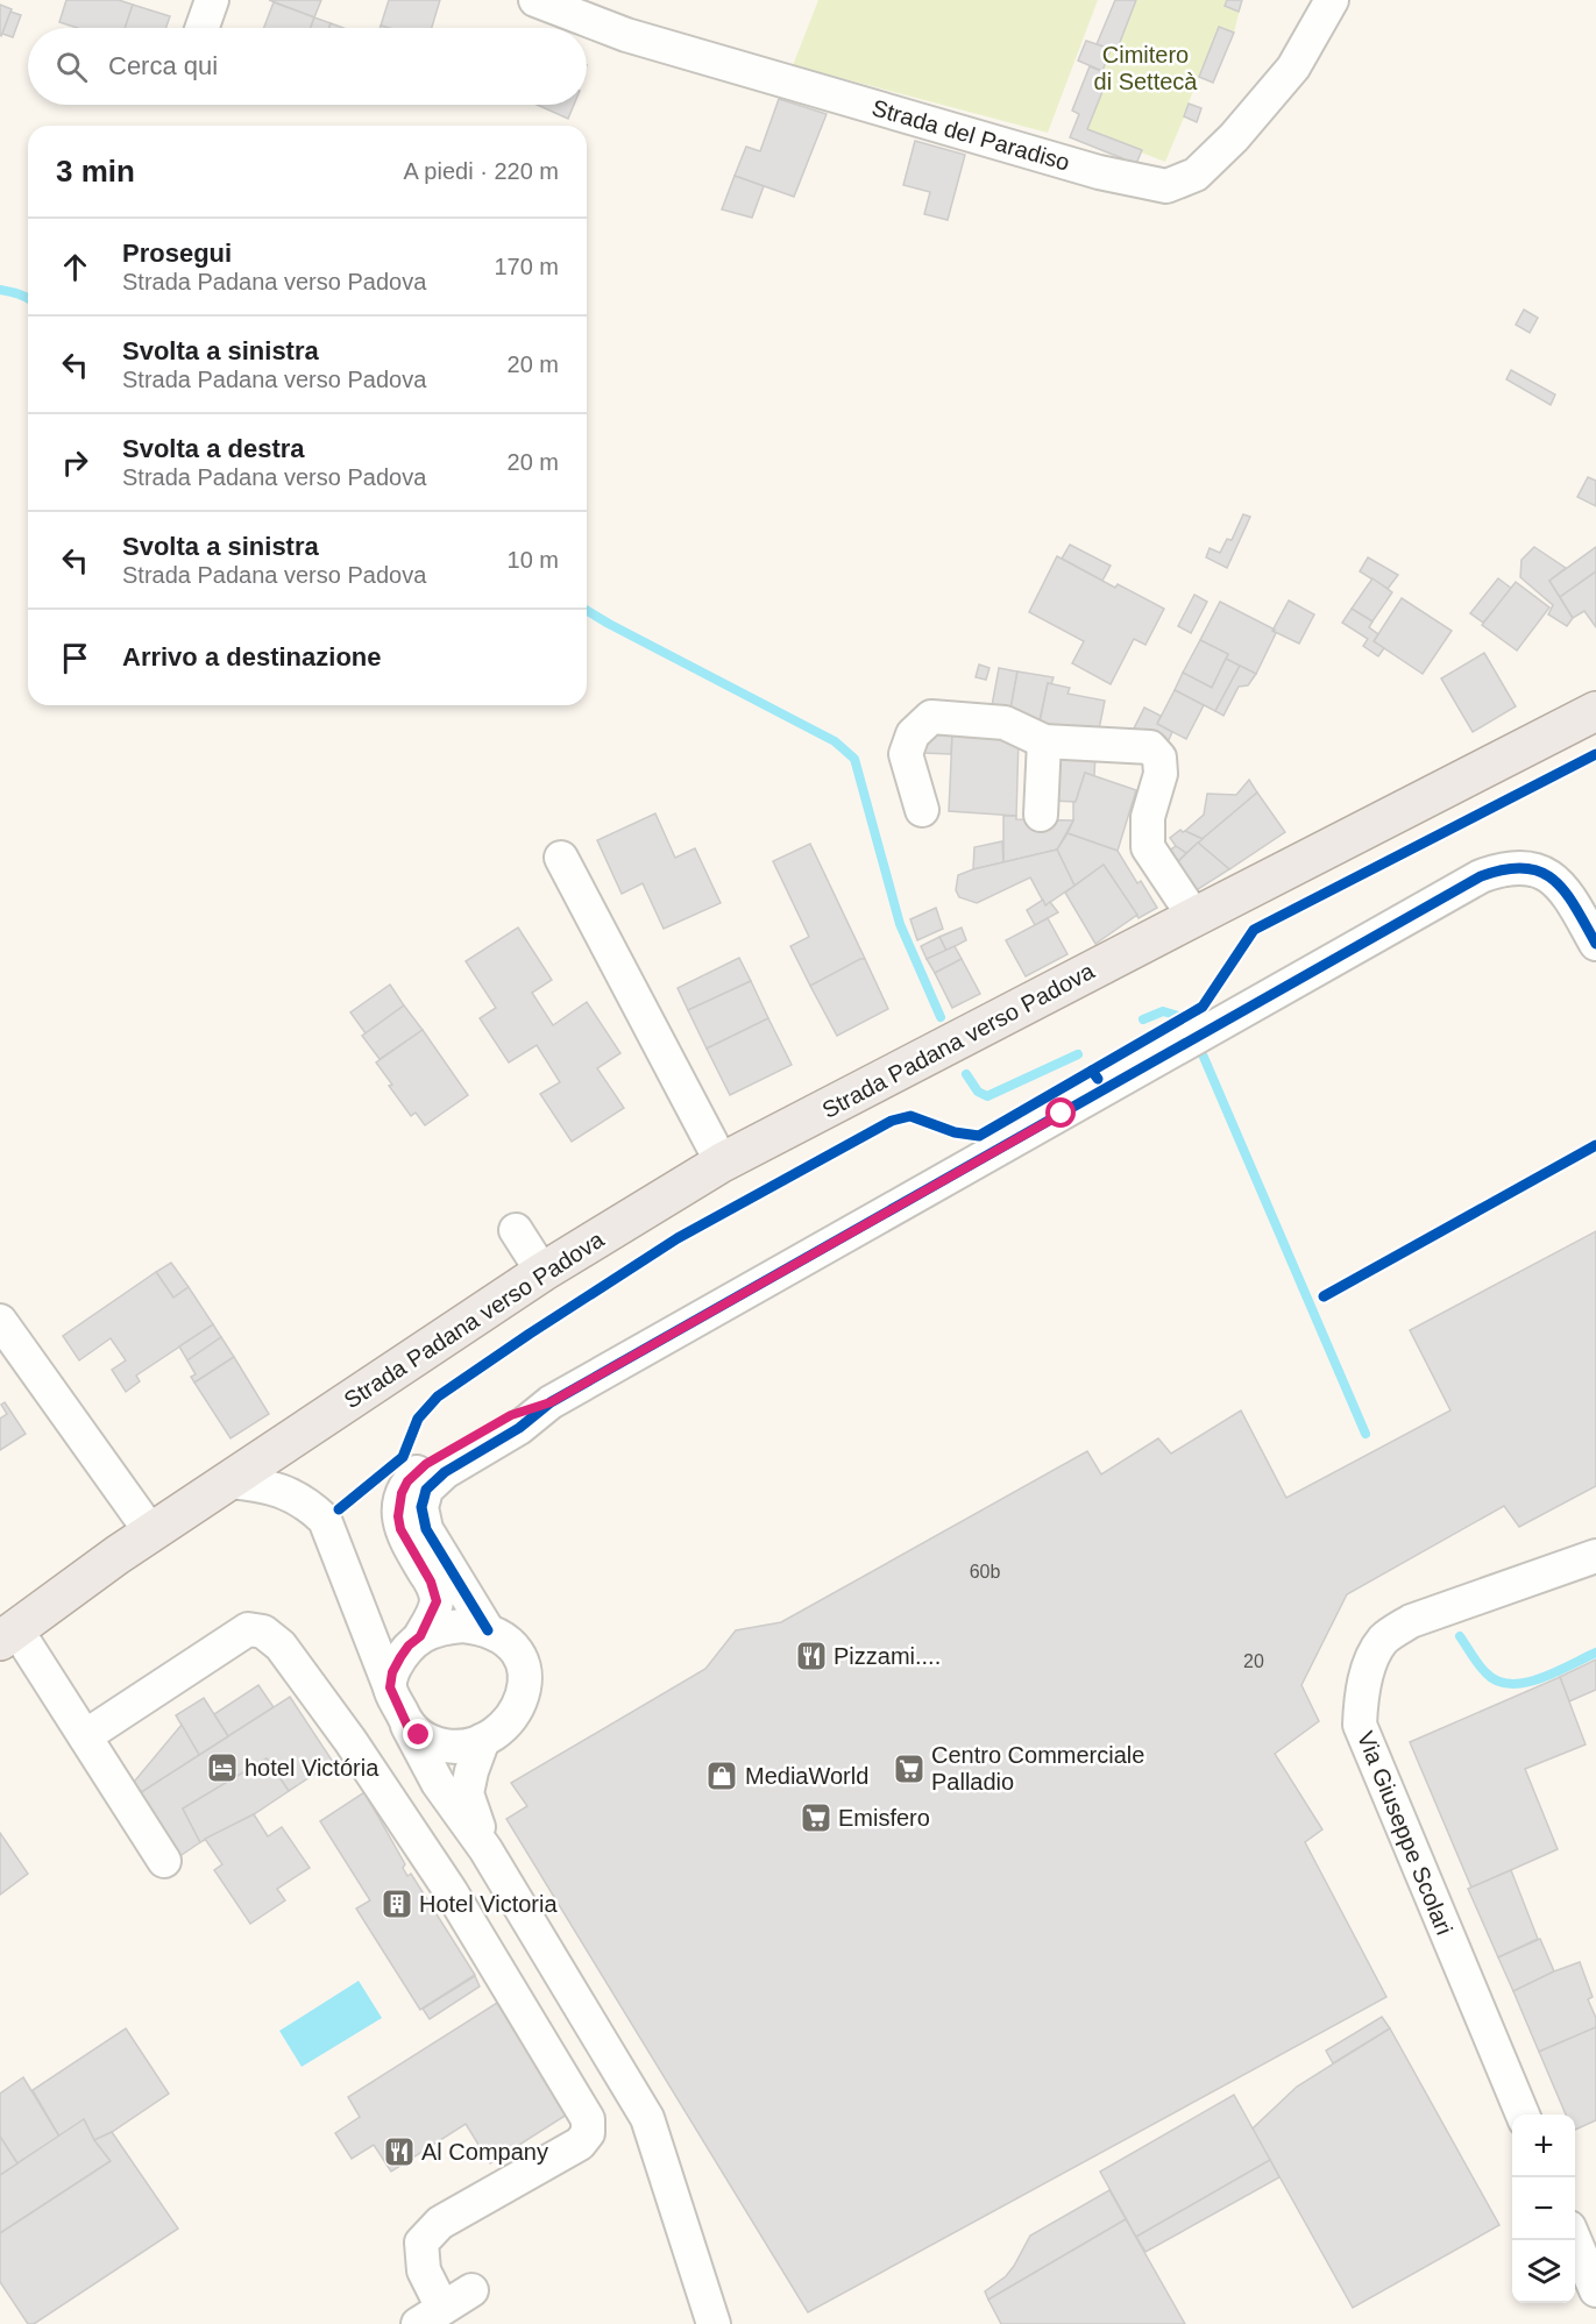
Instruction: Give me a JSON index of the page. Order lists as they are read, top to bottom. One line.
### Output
{"streets":{"main road":["Strada Padana verso Padova"],"street":["Strada del Paradiso","Via Giuseppe Scolari"]},"parks":["Cimitero di Settecà"],"places":{"restaurant":["Pizzami....","Al Company"],"hotel":["hotel Victória"],"supermarket":["Centro Commerciale Palladio","Emisfero"],"shop":["MediaWorld"],"building":["Hotel Victoria"]},"house_numbers":["60b","20"],"page":{"search":"Cerca qui","heading":["3 min","A piedi · 220 m"],"list":[["Prosegui","Strada Padana verso Padova","170 m"],["Svolta a sinistra","Strada Padana verso Padova","20 m"],["Svolta a destra","Strada Padana verso Padova","20 m"],["Svolta a sinistra","Strada Padana verso Padova","10 m"],"Arrivo a destinazione"],"map_buttons":["+","−"]}}
